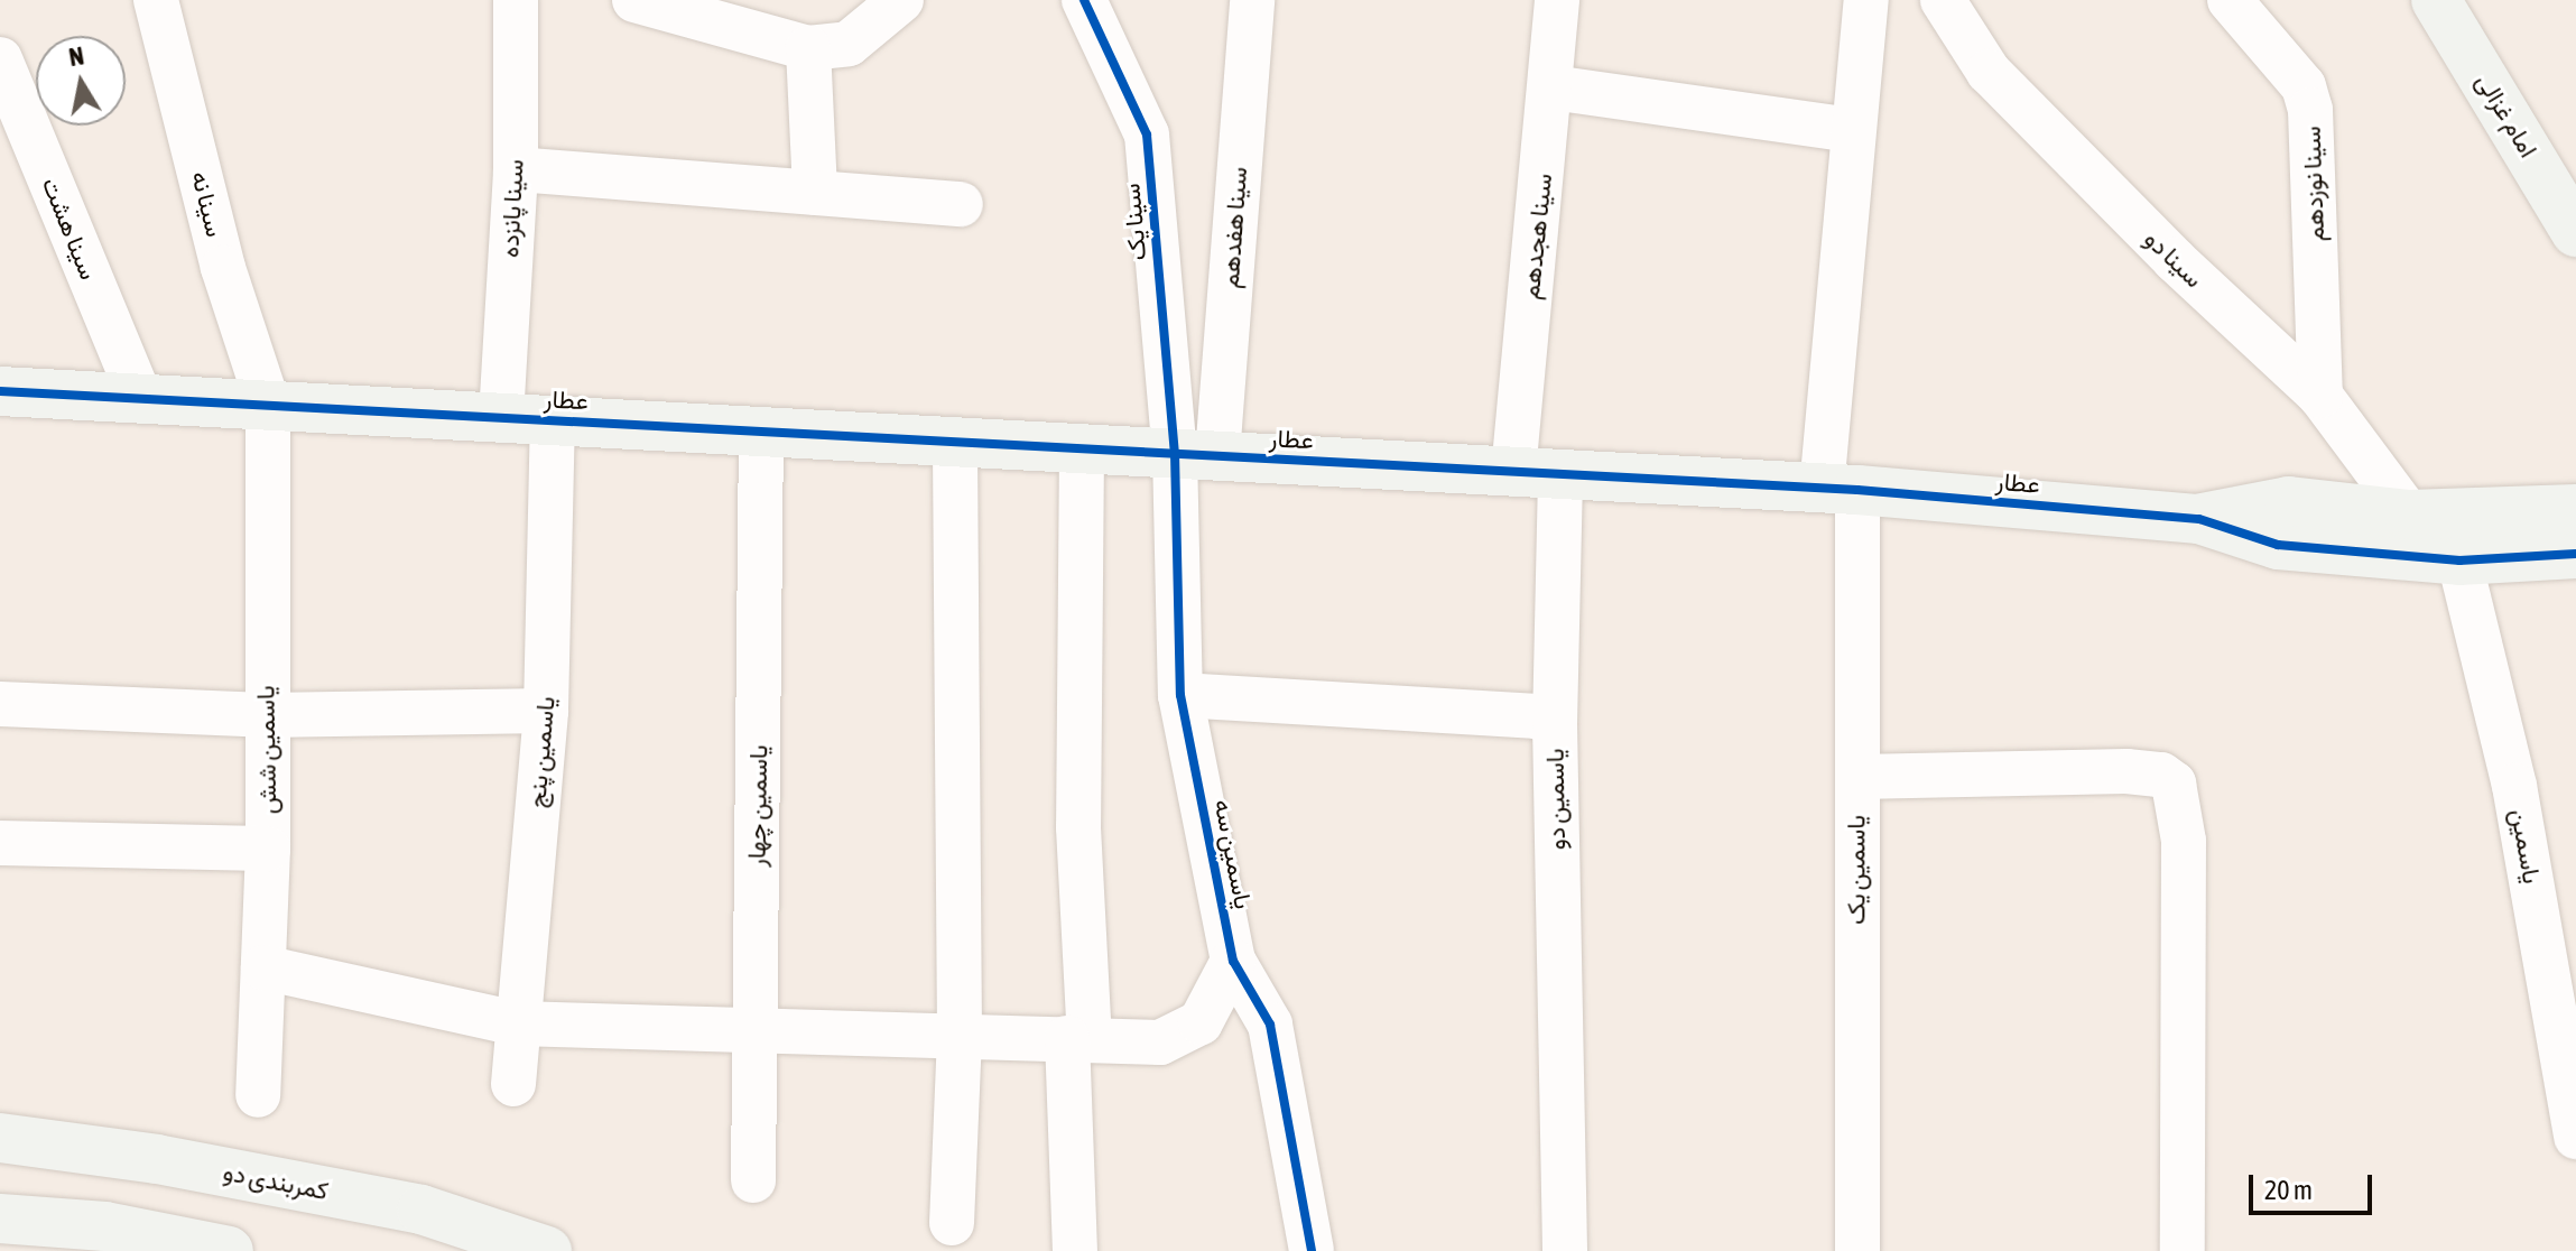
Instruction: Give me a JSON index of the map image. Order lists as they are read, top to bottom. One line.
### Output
{"streets":{"street":["امام غزالی","سینا نوزدهم","سینا نه","سینا پانزده","سینا یک","سینا هفدهم","سینا هشت","سینا هجدهم","سینا دو","عطار","یاسمین شش","یاسمین پنج","یاسمین دو","یاسمین چهار","یاسمین","یاسمین سه","یاسمین یک","کمربندی دو"]},"crossings":[["سینا نوزدهم","سینا دو"],["سینا نه","عطار"],["سینا نه","یاسمین شش"],["سینا پانزده","عطار"],["سینا یک","سینا هفدهم"],["سینا یک","عطار"],["سینا یک","یاسمین سه"],["سینا هفدهم","عطار"],["سینا هفدهم","یاسمین سه"],["سینا هشت","عطار"],["سینا هجدهم","عطار"],["سینا هجدهم","یاسمین دو"],["سینا دو","عطار"],["عطار","یاسمین شش"],["عطار","یاسمین پنج"],["عطار","یاسمین چهار"],["عطار","یاسمین"],["عطار","یاسمین سه"],["عطار","یاسمین یک"],["یاسمین دو","یاسمین سه"]],"scale_bar":"20 m","north":"top"}
